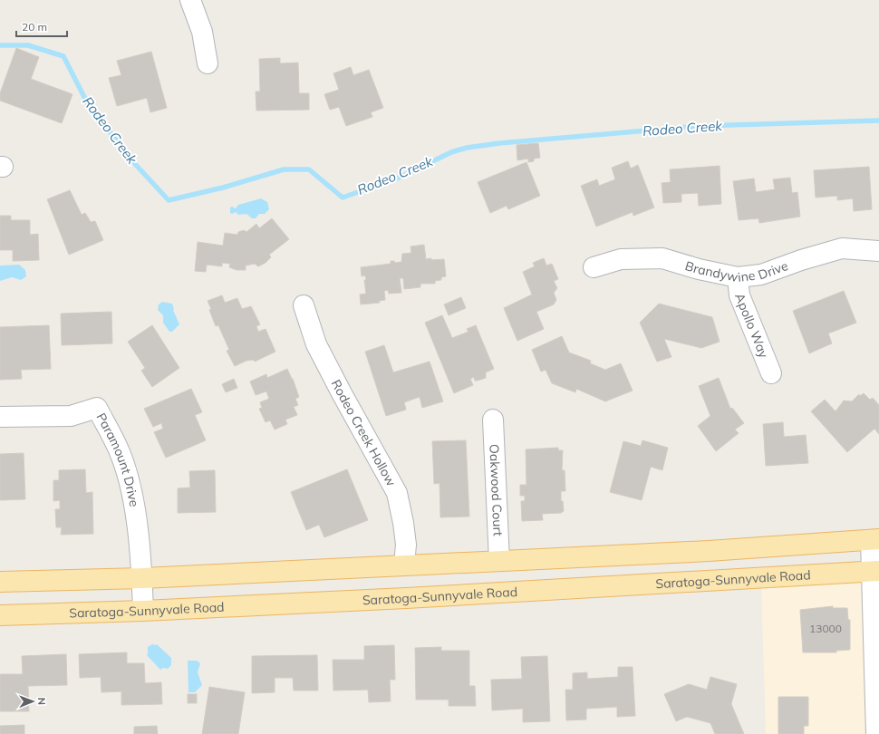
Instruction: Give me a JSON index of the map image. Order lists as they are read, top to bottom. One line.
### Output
{"streets":{"main road":["Saratoga-Sunnyvale Road"],"street":["Brandywine Drive","Apollo Way","Rodeo Creek Hollow","Paramount Drive","Oakwood Court"]},"crossings":[["Brandywine Drive","Apollo Way"],["Paramount Drive","Saratoga-Sunnyvale Road"]],"water":["Rodeo Creek"],"house_numbers":["13000"],"scale_bar":"20 m","north":"right"}
